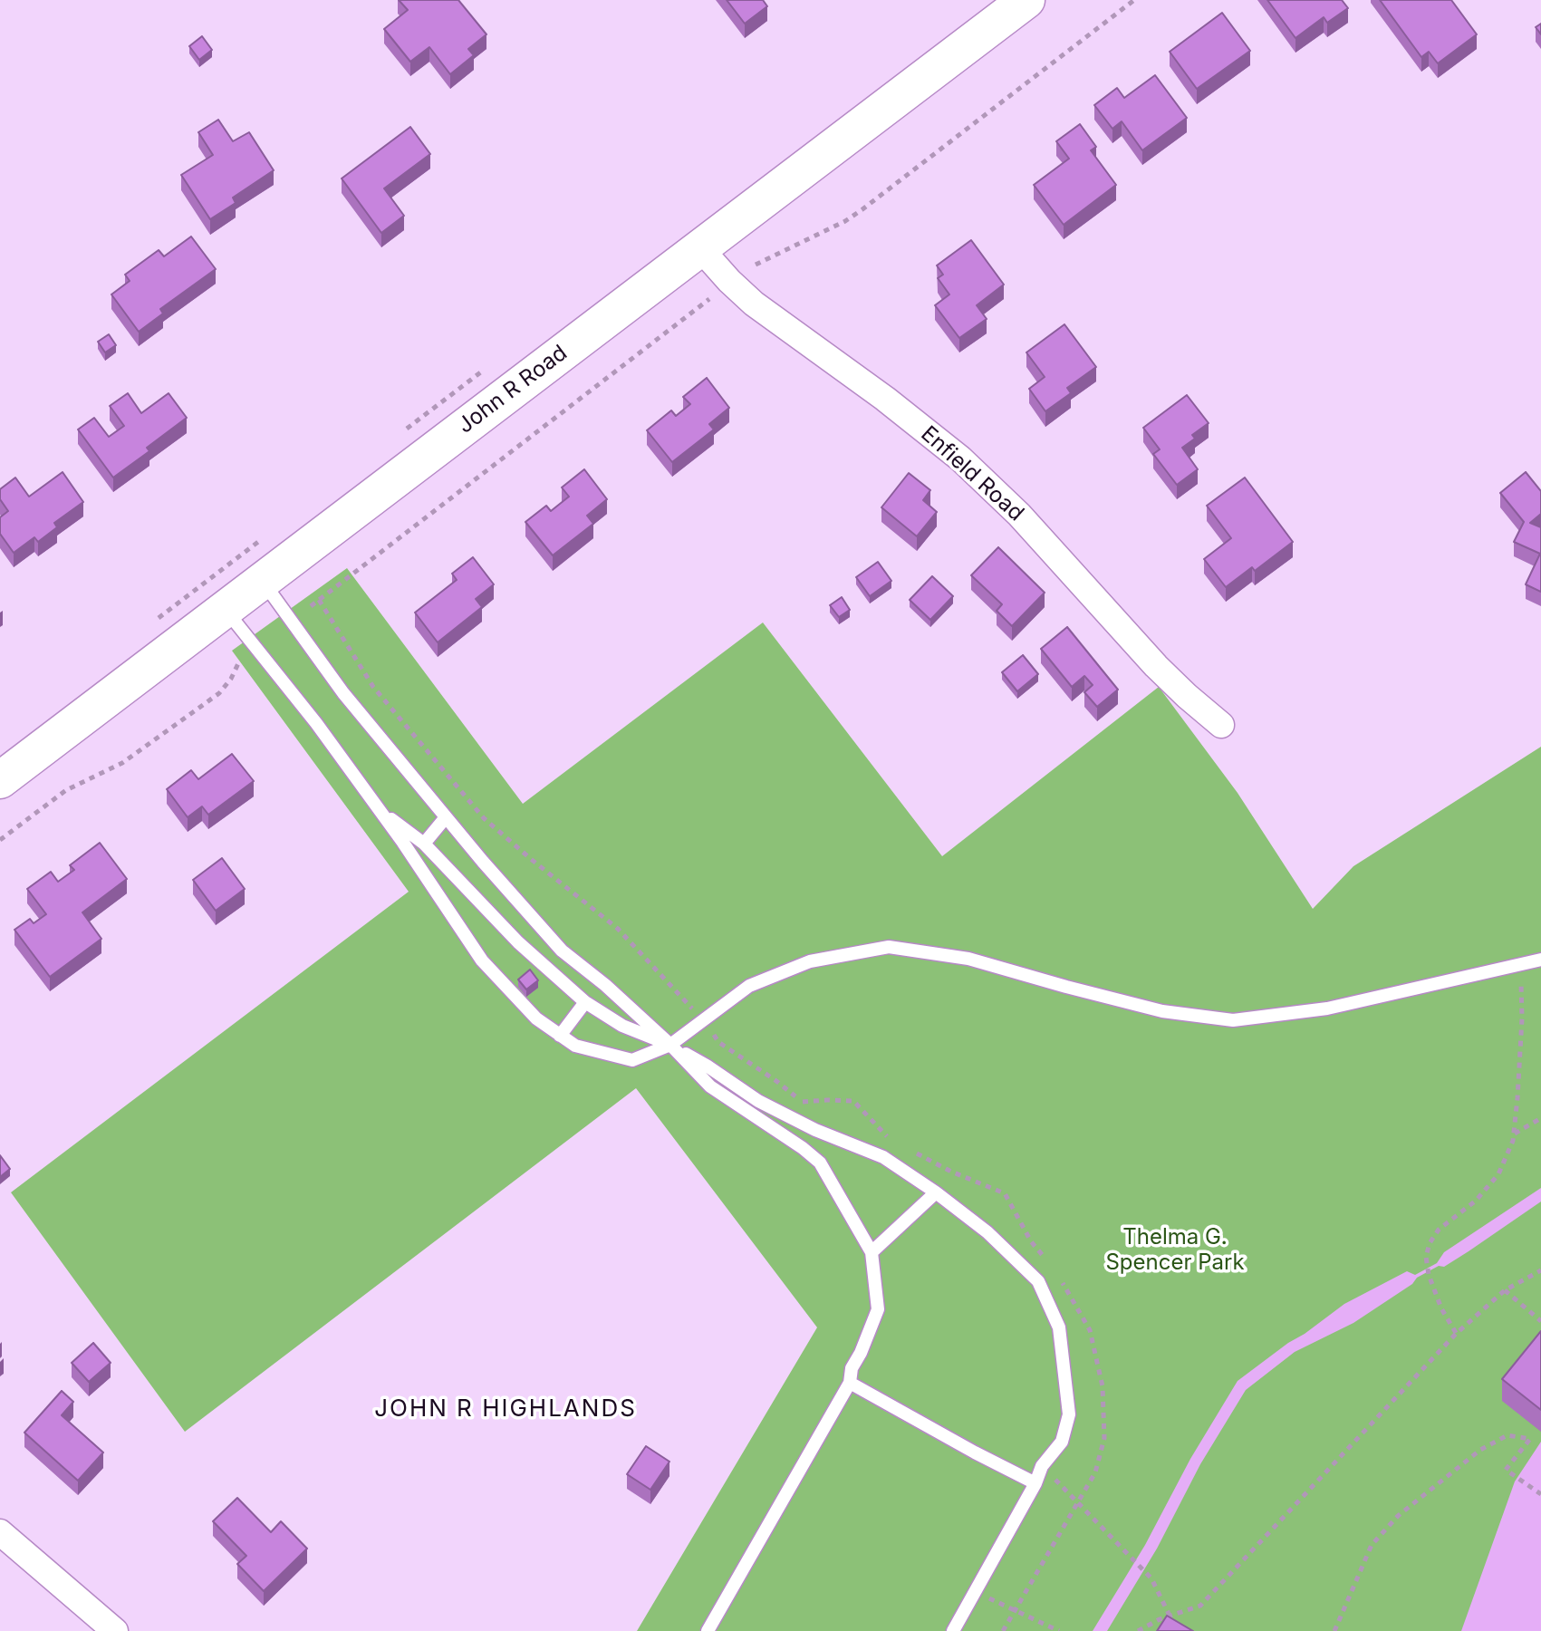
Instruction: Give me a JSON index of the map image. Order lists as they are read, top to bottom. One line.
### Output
{"streets":{"main road":["John R Road"],"street":["Enfield Road"]},"crossings":[["John R Road","Enfield Road"]],"districts":["JOHN R HIGHLANDS"],"parks":["Thelma G. Spencer Park"]}
